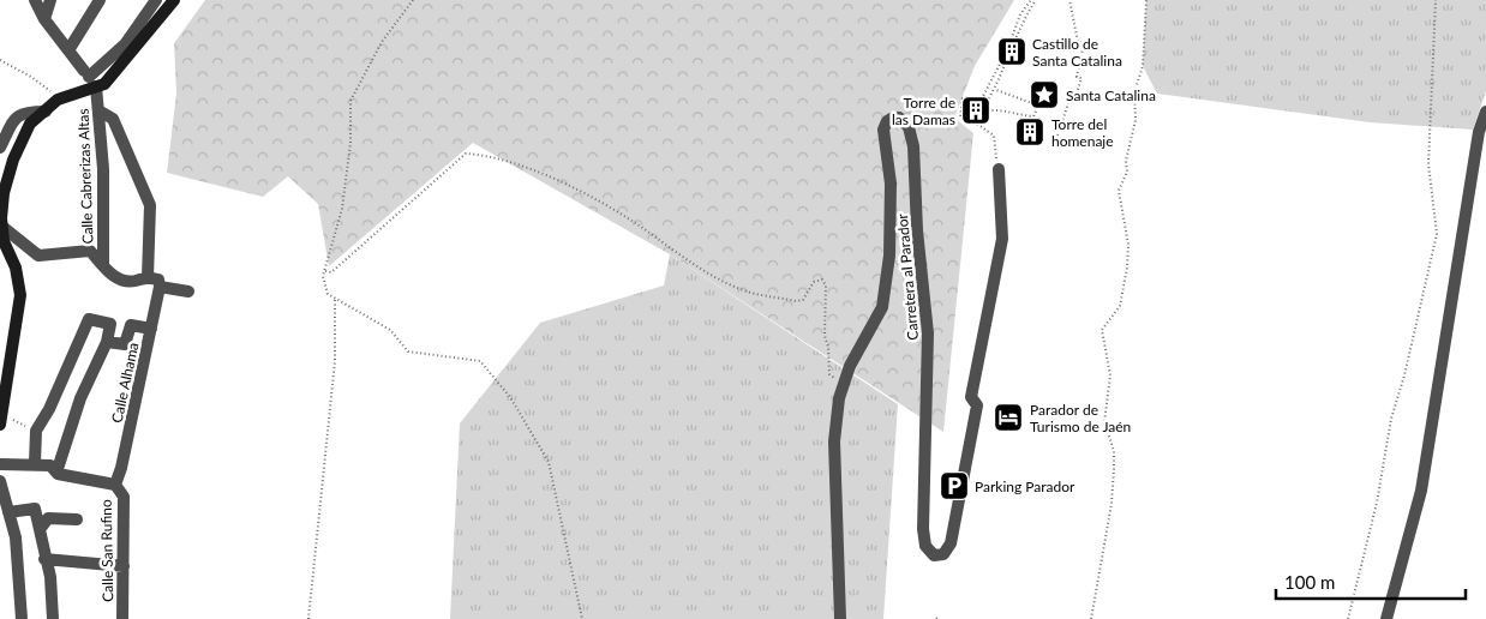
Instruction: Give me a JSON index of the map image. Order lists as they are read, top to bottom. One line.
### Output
{"streets":{"street":["Calle Cabrerizas Altas","Carretera al Parador","Calle Alhama","Calle San Rufino"]},"crossings":[["Calle Alhama","Calle San Rufino"]],"places":{"building":["Castillo de Santa Catalina","Torre de las Damas","Torre del homenaje"],"place":["Santa Catalina"],"hotel":["Parador de Turismo de Jaén"],"parking":["Parking Parador"]},"scale_bar":"100 m"}
